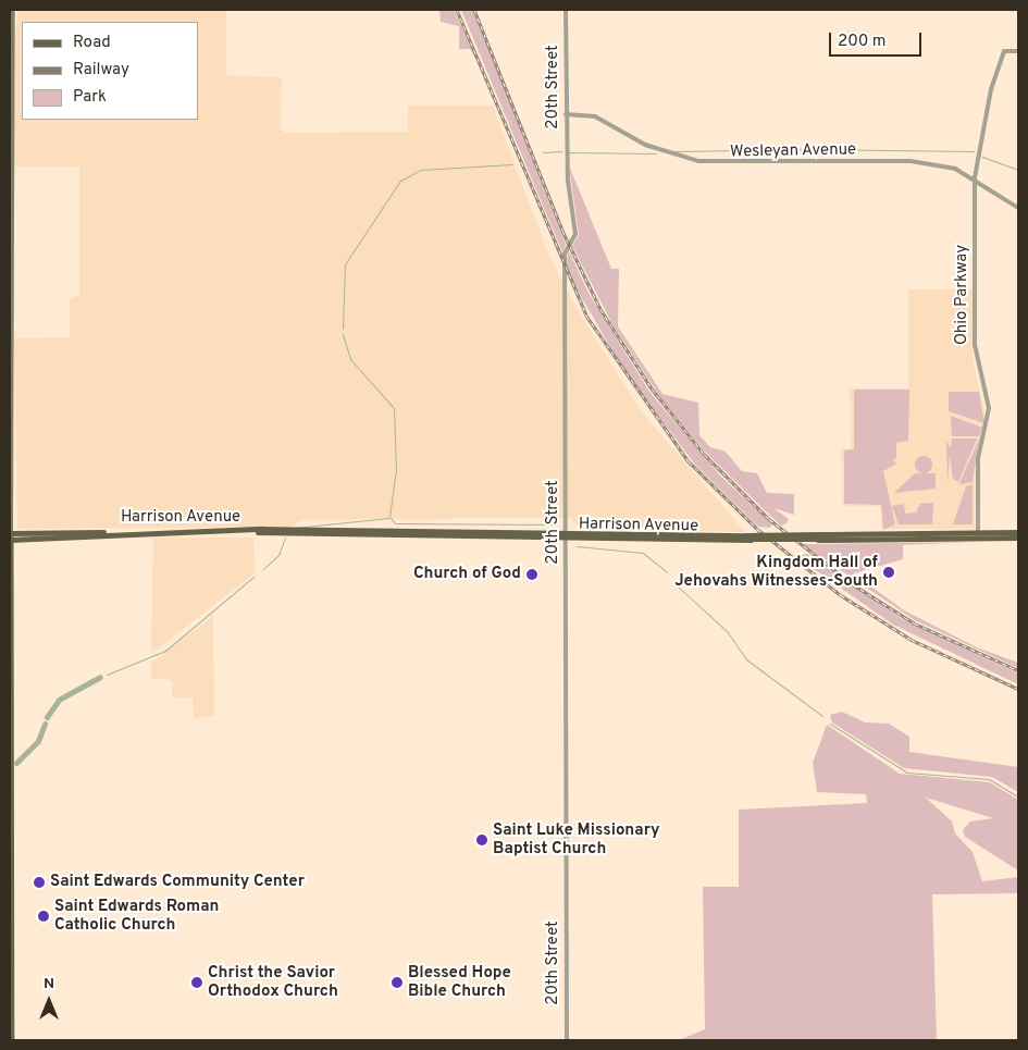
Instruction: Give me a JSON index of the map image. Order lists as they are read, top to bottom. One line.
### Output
{"streets":{"main road":["Harrison Avenue"],"street":["20th Street","Wesleyan Avenue","Ohio Parkway"]},"crossings":[["20th Street","Wesleyan Avenue"],["20th Street","Harrison Avenue"],["Wesleyan Avenue","Ohio Parkway"],["Ohio Parkway","Harrison Avenue"]],"places":["Kingdom Hall of Jehovahs Witnesses-South","Church of God","Saint Luke Missionary Baptist Church","Saint Edwards Community Center","Saint Edwards Roman Catholic Church","Christ the Savior Orthodox Church","Blessed Hope Bible Church"],"legend":["Road","Railway","Park"],"scale_bar":"200 m","north":"top"}
